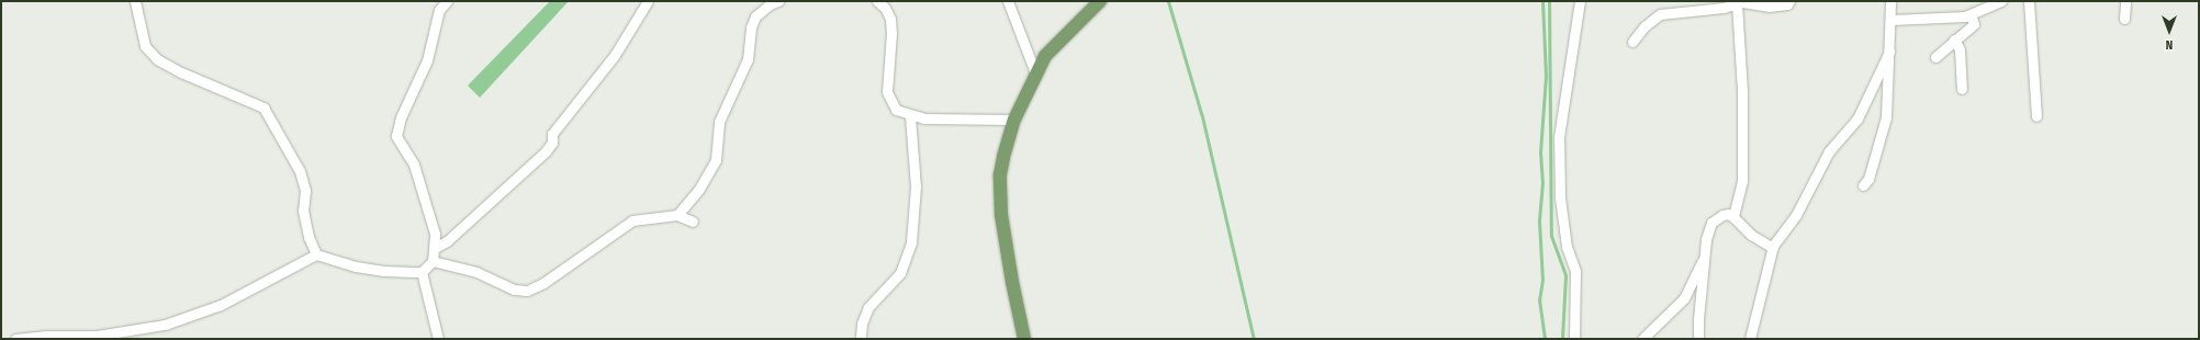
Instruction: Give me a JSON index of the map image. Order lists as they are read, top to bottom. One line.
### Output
{"north":"bottom"}
